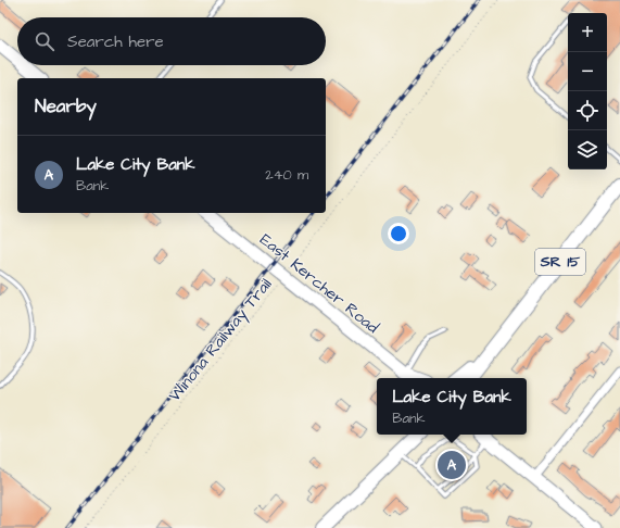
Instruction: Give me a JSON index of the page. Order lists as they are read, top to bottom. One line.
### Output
{"streets":{"main road":["SR 15","East Kercher Road"],"path":["Winona Railway Trail"]},"crossings":[["East Kercher Road","Winona Railway Trail"]],"page":{"map_buttons":["+","−"],"search":"Search here","heading":"Nearby","list":[{"mark":"A","name":"Lake City Bank","note":"Bank","value":"240 m"}],"popup":["Lake City Bank","Bank"],"pins":"A"}}
